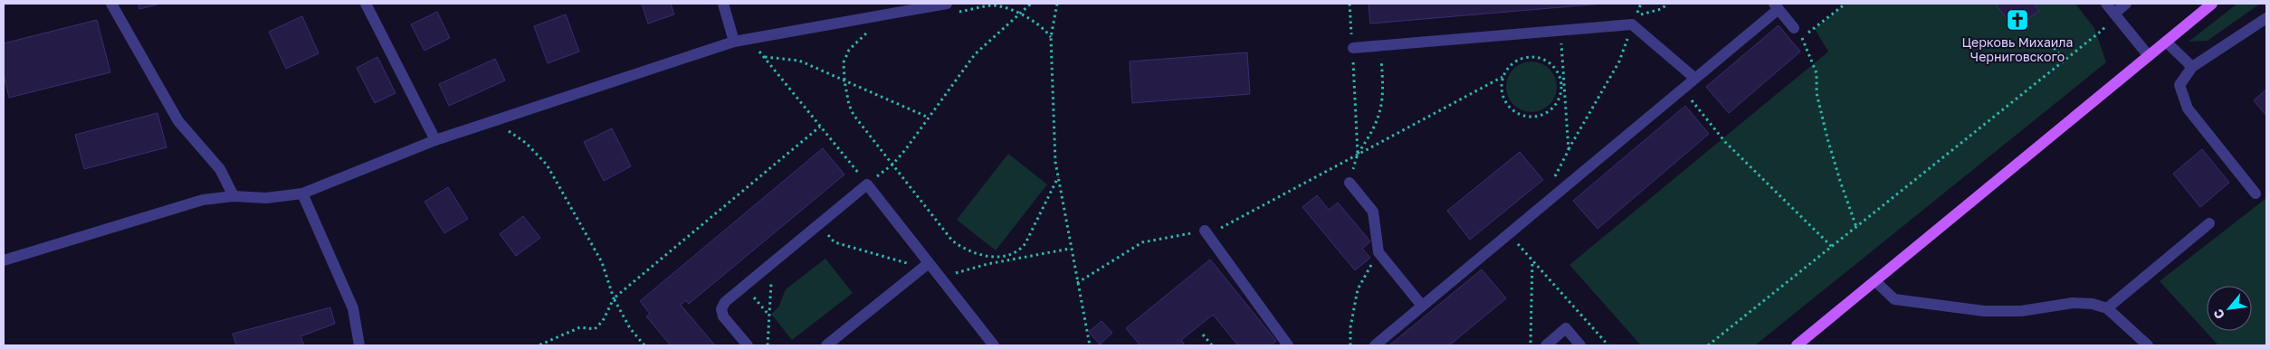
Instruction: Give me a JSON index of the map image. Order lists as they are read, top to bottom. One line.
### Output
{"places":{"church":["Церковь Михаила Черниговского"]},"north":"bottom left"}
